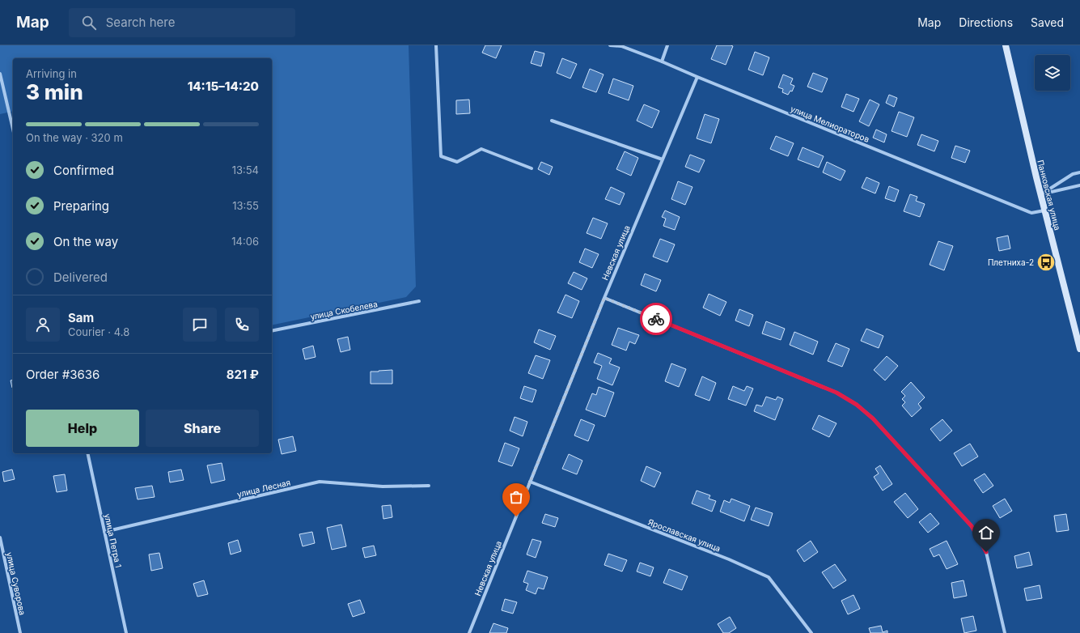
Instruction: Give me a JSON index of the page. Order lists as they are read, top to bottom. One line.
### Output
{"streets":{"main road":["Панковская улица"],"street":["улица Мелиораторов","Невская улица","улица Скобелева","улица Лесная","Ярославская улица","улица Петра 1","улица Суворова"]},"crossings":[["улица Мелиораторов","Панковская улица"],["улица Мелиораторов","Невская улица"],["Невская улица","Ярославская улица"],["улица Лесная","улица Петра 1"]],"places":{"bus stop":["Плетниха-2"]},"page":{"header":"Map","search":"Search here","nav":["Map","Directions","Saved"],"heading":["3 min","Arriving in","14:15–14:20"],"panel":["Sam","Courier · 4.8","Order #3636","821 ₽"],"bar":"On the way · 320 m","list":[["Confirmed","13:54"],["Preparing","13:55"],["On the way","14:06"],"Delivered"],"buttons":["Help","Share"]}}
